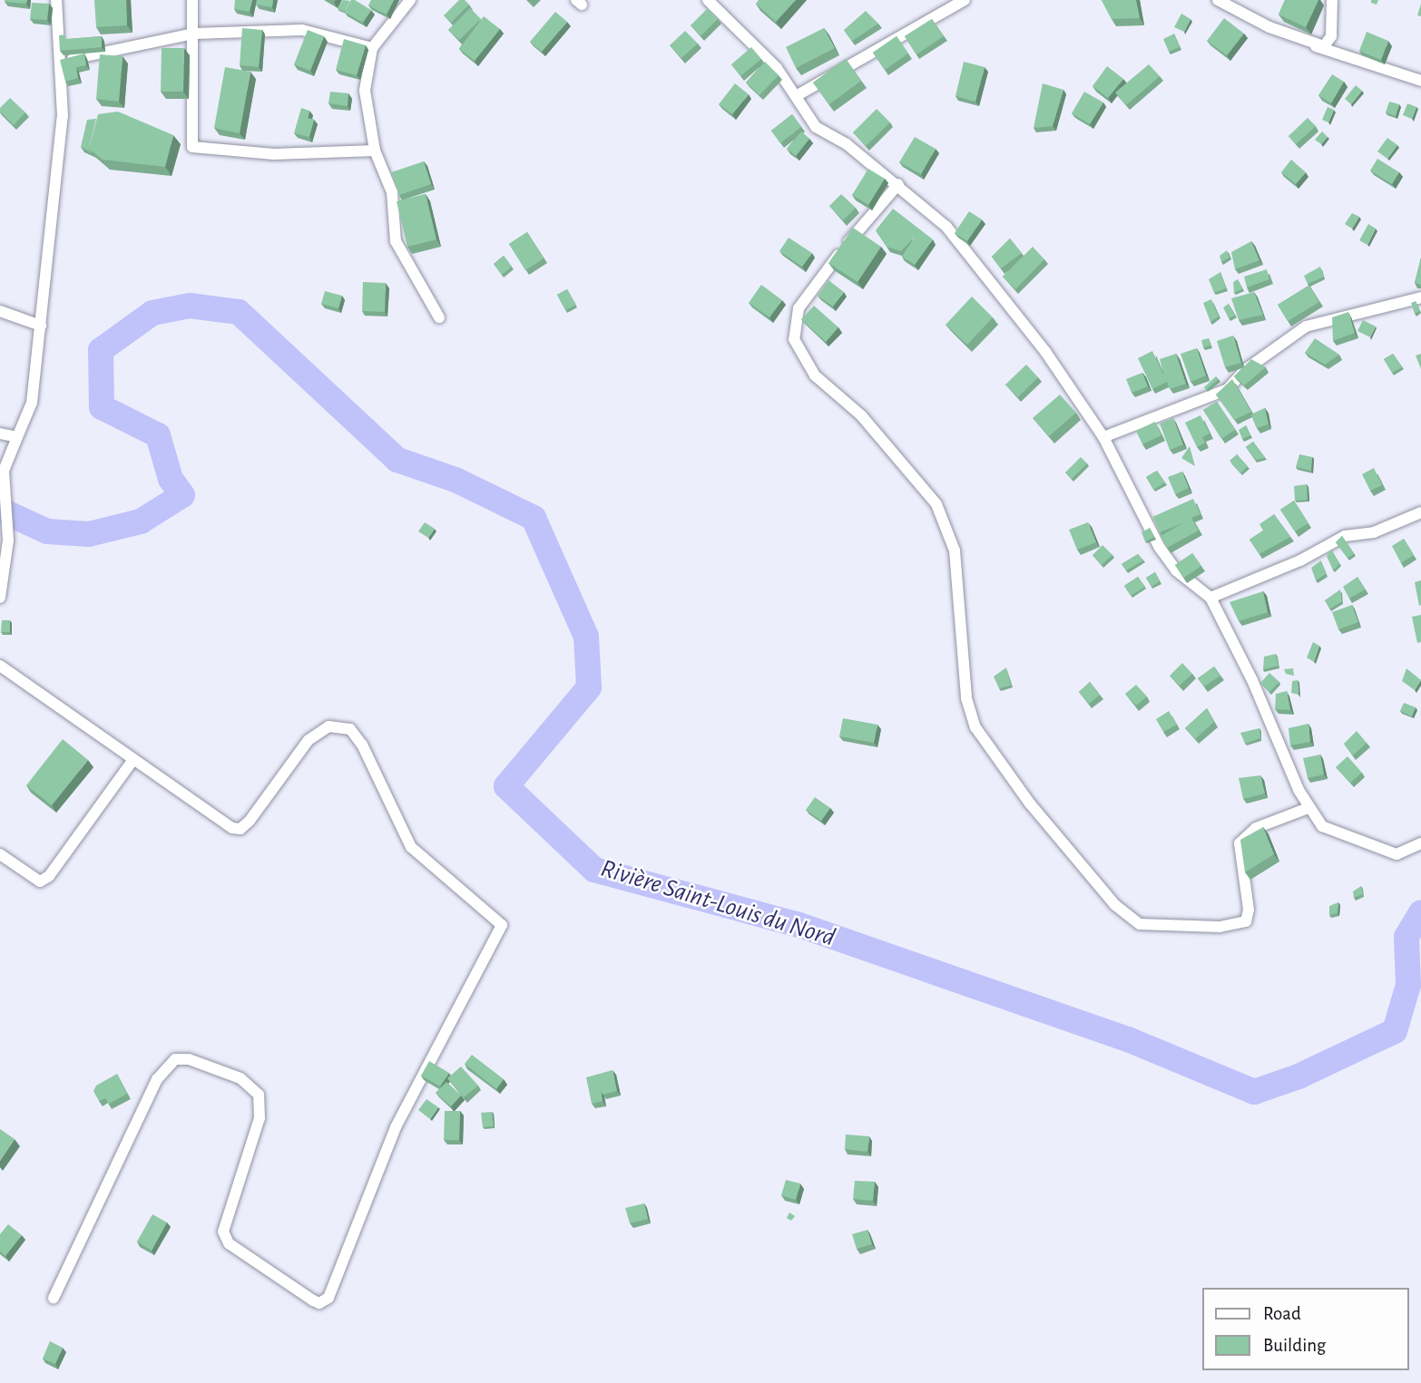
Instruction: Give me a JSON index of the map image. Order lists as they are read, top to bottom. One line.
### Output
{"water":["Rivière Saint-Louis du Nord"],"legend":["Road","Building"]}
